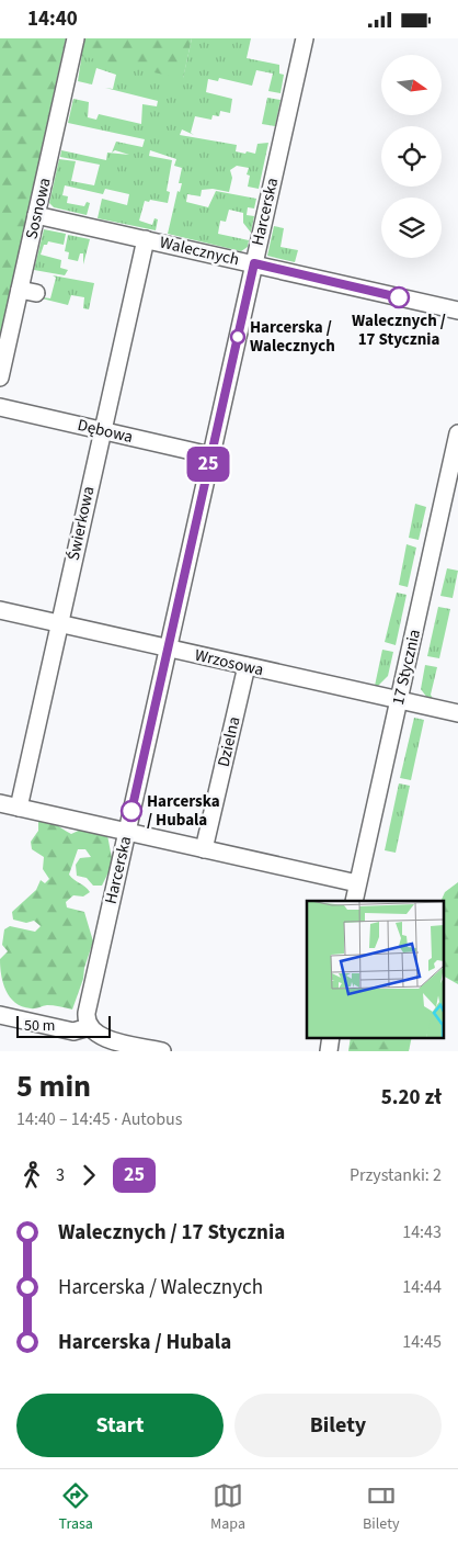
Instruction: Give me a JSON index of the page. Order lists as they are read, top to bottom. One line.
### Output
{"streets":{"street":["Sosnowa","Harcerska","Walecznych","Dębowa","Świerkowa","Wrzosowa","17 Stycznia","Dzielna"]},"crossings":[["Sosnowa","Walecznych"],["Harcerska","Walecznych"],["Harcerska","Dębowa"],["Harcerska","Wrzosowa"],["Walecznych","Świerkowa"],["Dębowa","Świerkowa"],["Świerkowa","Wrzosowa"],["Wrzosowa","17 Stycznia"],["Wrzosowa","Dzielna"]],"places":["Walecznych / 17 Stycznia","Harcerska / Walecznych","Harcerska / Hubala"],"lines":["bus line 25"],"scale_bar":"50 m","north":"right","page":{"status":"14:40","on_map":"25","scale":"50 m","heading":["5 min","14:40 – 14:45 · Autobus","5.20 zł"],"legs":["3","25","Przystanki: 2"],"list":[{"name":"Walecznych / 17 Stycznia","value":"14:43"},{"name":"Harcerska / Walecznych","value":"14:44"},{"name":"Harcerska / Hubala","value":"14:45"}],"buttons":["Start","Bilety"],"tabs":["Trasa","Mapa","Bilety"]}}
